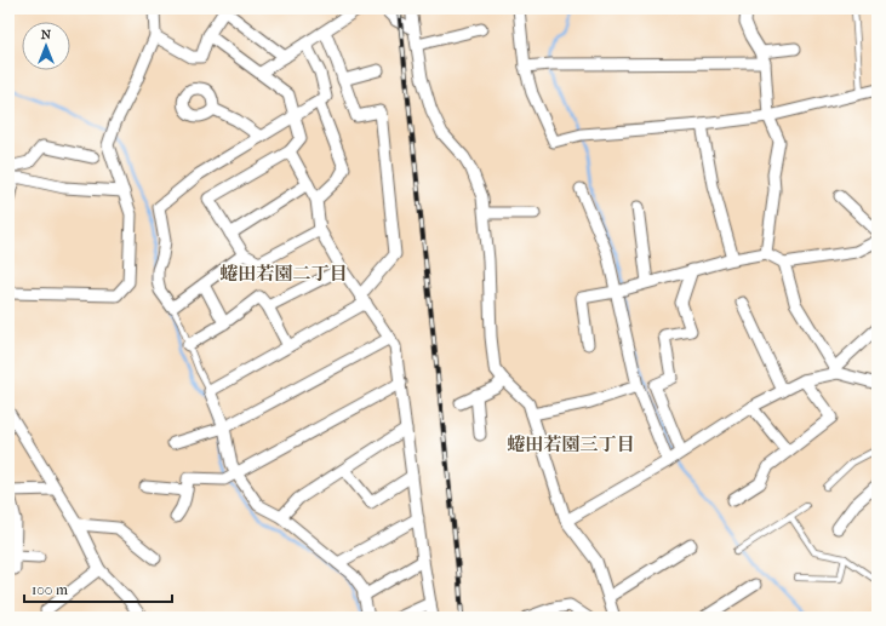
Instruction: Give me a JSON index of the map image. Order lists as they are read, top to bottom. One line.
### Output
{"districts":["蜷田若園二丁目","蜷田若園三丁目"],"scale_bar":"100 m","north":"top"}
